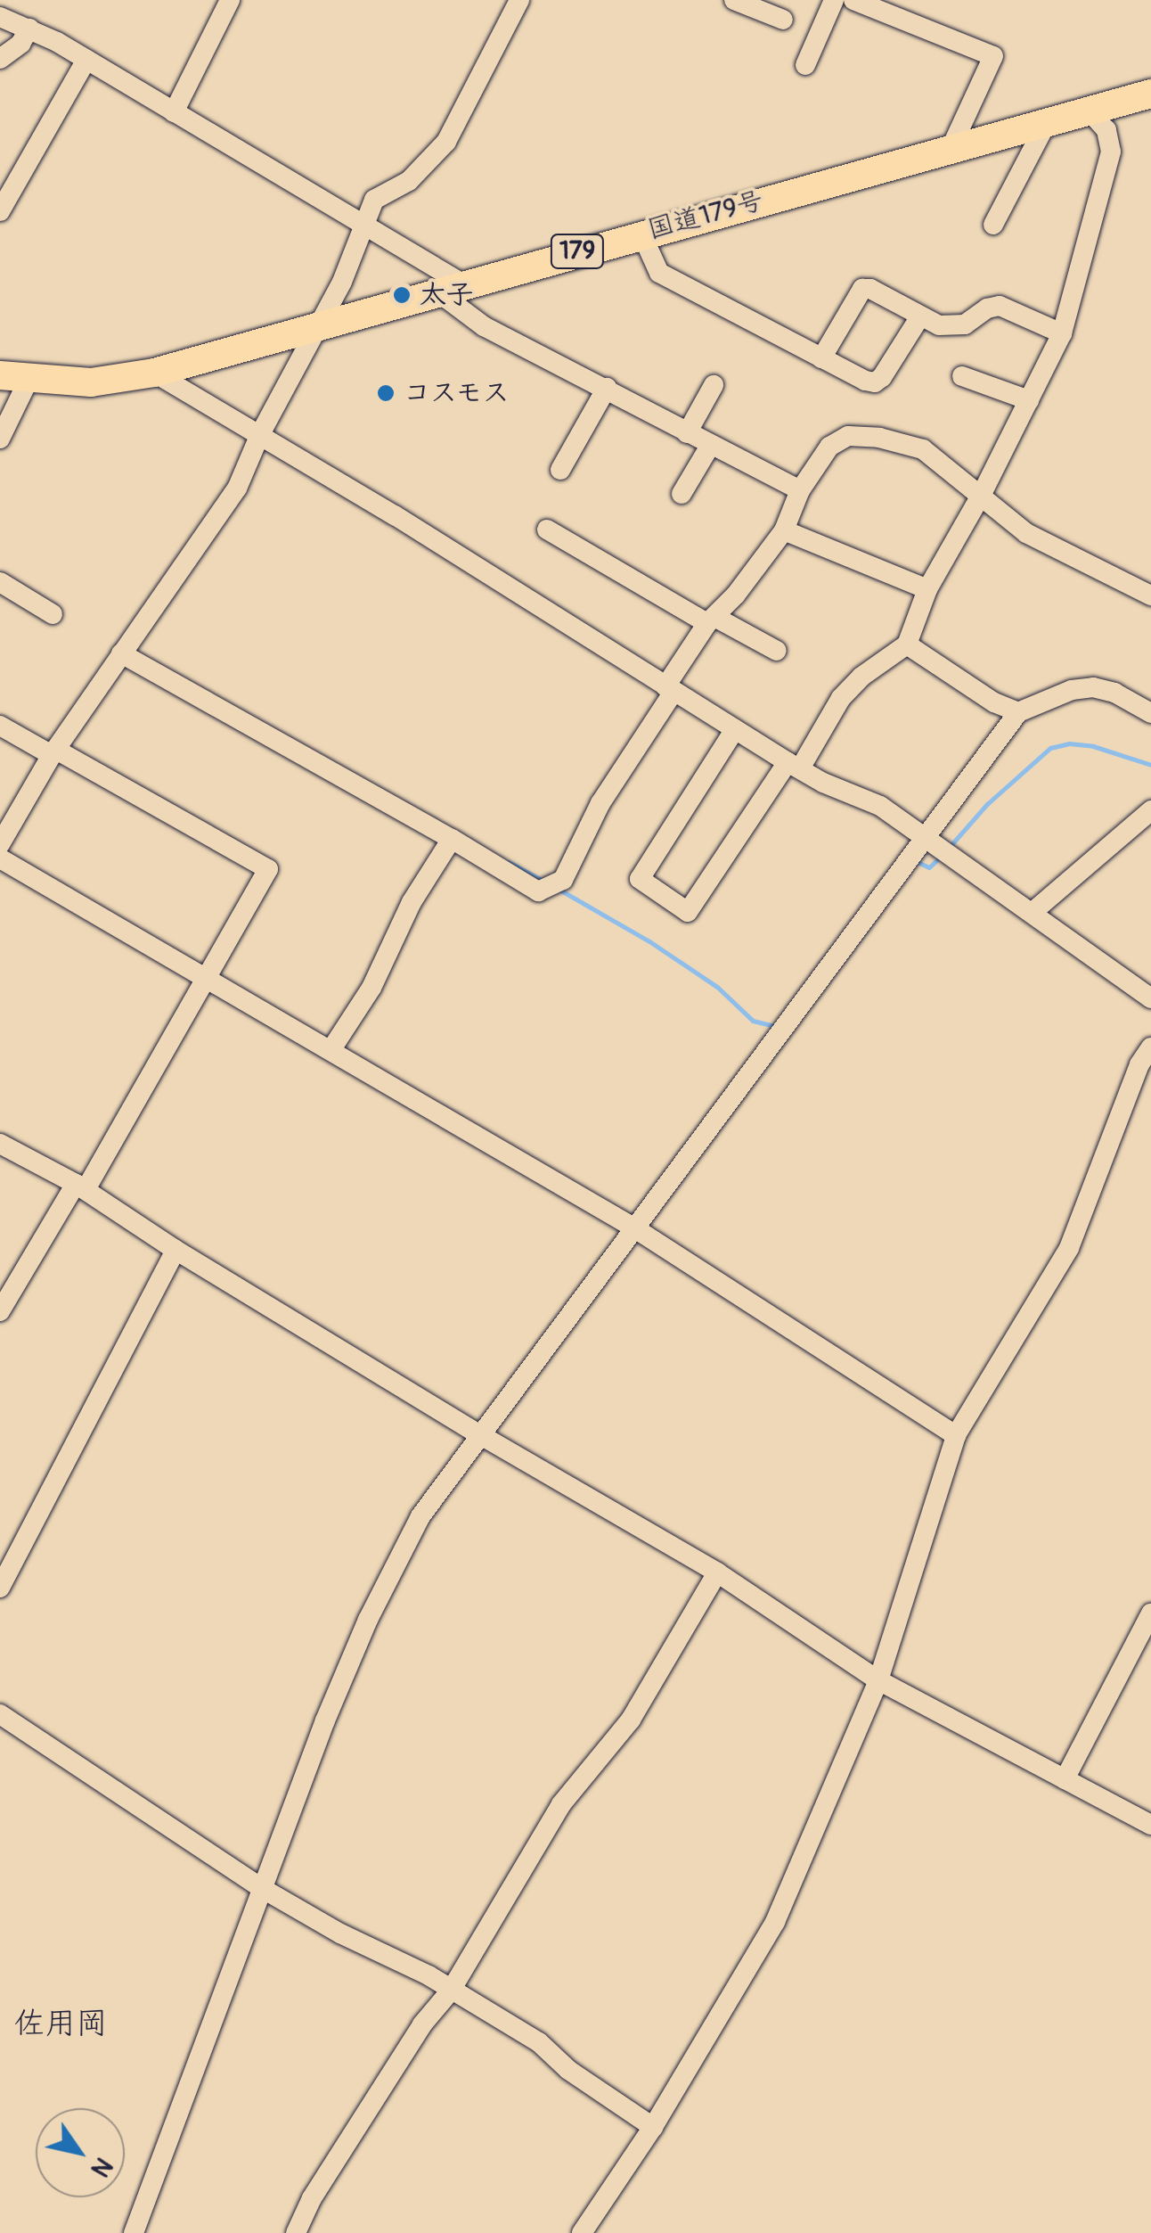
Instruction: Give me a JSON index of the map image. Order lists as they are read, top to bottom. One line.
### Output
{"streets":{"highway":["国道179号","179"]},"districts":["佐用岡"],"places":["太子","コスモス"],"north":"bottom right"}
